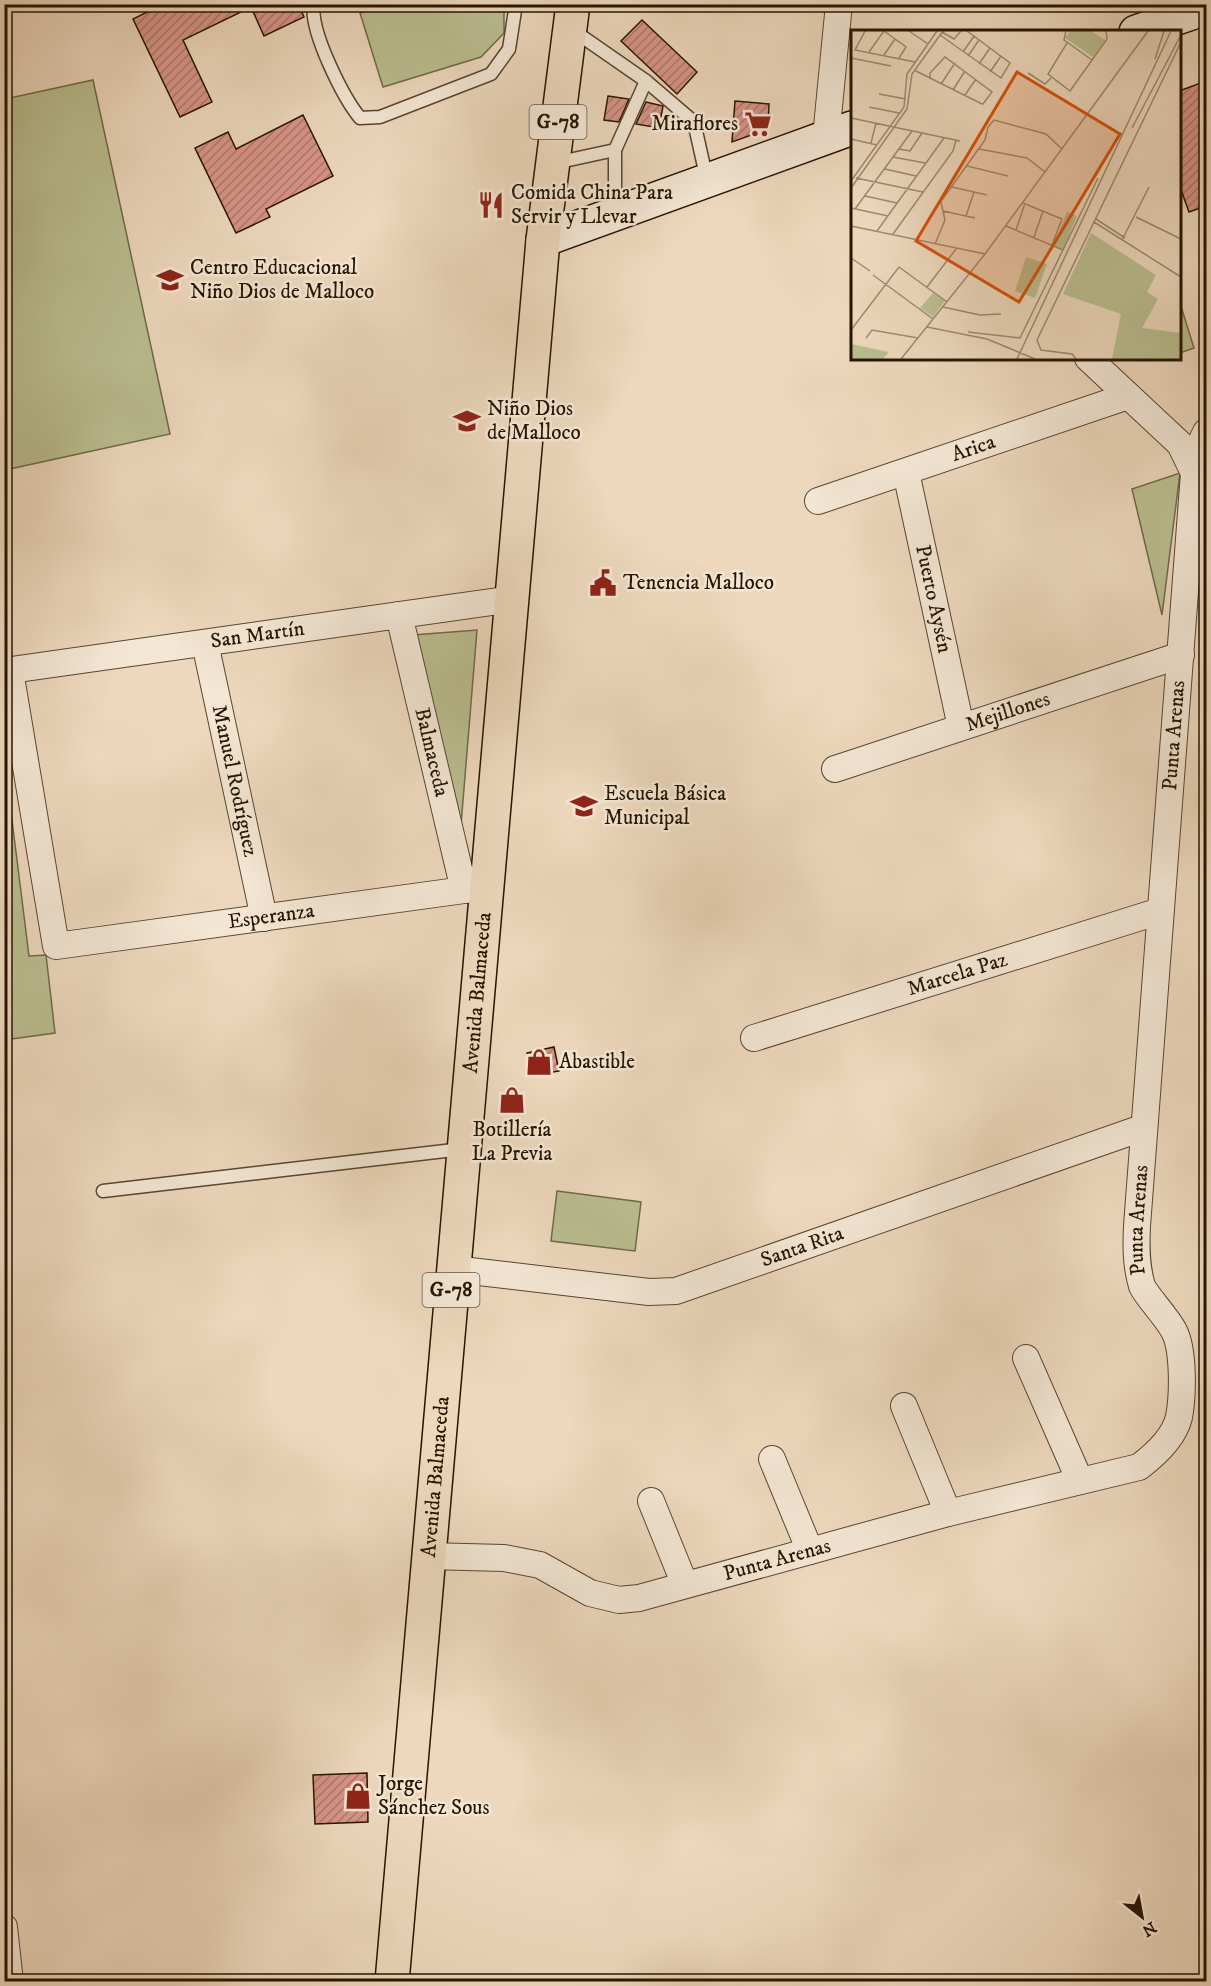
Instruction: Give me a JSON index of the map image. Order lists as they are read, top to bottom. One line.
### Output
{"streets":{"main road":["G-78","Avenida Balmaceda"],"street":["Arica","Puerto Aysén","San Martín","Mejillones","Punta Arenas","Balmaceda","Manuel Rodríguez","Esperanza","Marcela Paz","Santa Rita"]},"crossings":[["Arica","Puerto Aysén"],["Arica","Punta Arenas"],["Puerto Aysén","Mejillones"],["San Martín","Balmaceda"],["San Martín","Manuel Rodríguez"],["San Martín","Esperanza"],["San Martín","Avenida Balmaceda"],["Mejillones","Punta Arenas"],["Punta Arenas","Marcela Paz"],["Punta Arenas","Avenida Balmaceda"],["Punta Arenas","Santa Rita"],["Balmaceda","Esperanza"],["Balmaceda","Avenida Balmaceda"],["Manuel Rodríguez","Esperanza"],["Esperanza","Avenida Balmaceda"],["Avenida Balmaceda","Santa Rita"]],"places":{"supermarket":["Miraflores"],"restaurant":["Comida China Para Servir y Llevar"],"school or university":["Centro Educacional Niño Dios de Malloco","Niño Dios de Malloco","Escuela Básica Municipal"],"public building":["Tenencia Malloco"],"shop":["Abastible","Botillería La Previa","Jorge Sánchez Sous"]},"north":"bottom right"}
